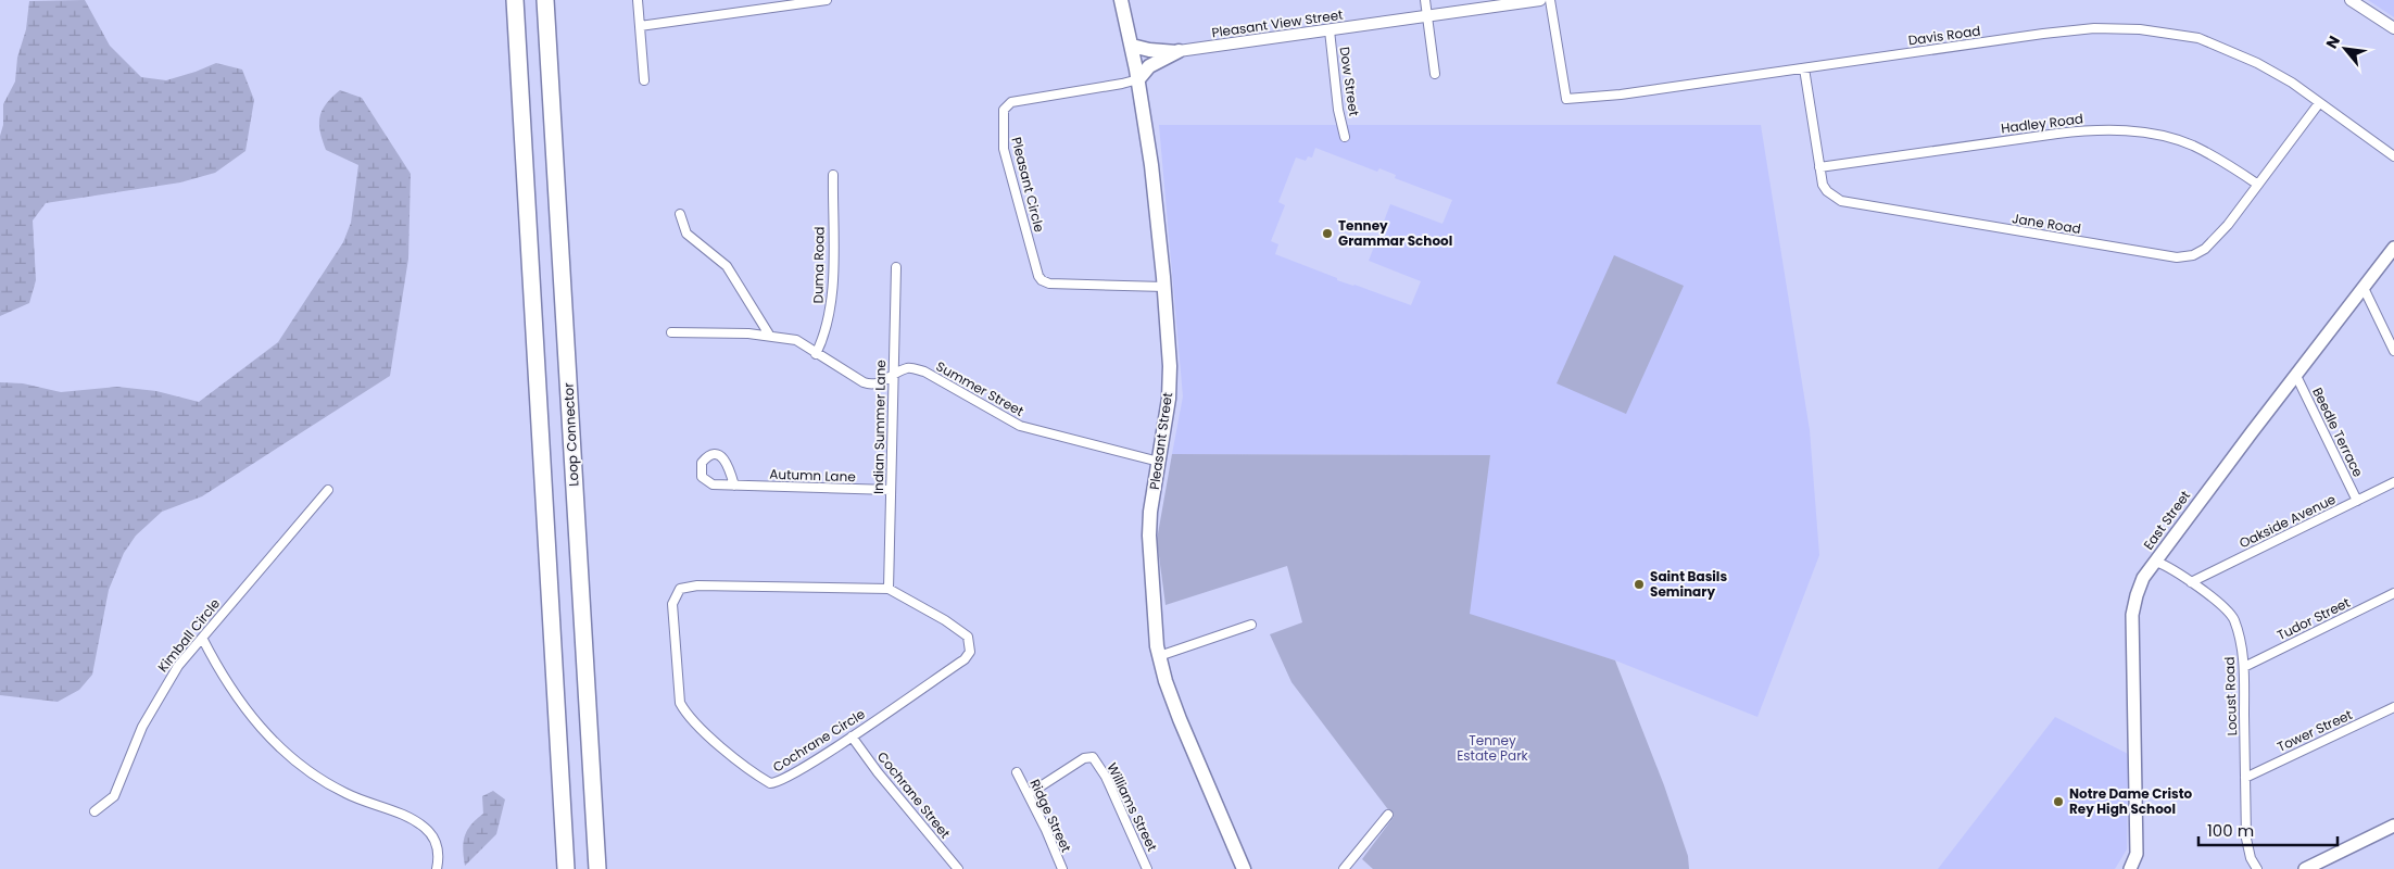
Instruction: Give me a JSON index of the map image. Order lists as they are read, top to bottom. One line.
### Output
{"streets":{"highway":["Loop Connector"],"main road":["Pleasant Street","East Street"],"street":["Pleasant View Street","Davis Road","Dow Street","Hadley Road","Pleasant Circle","Jane Road","Duma Road","Summer Street","Indian Summer Lane","Beedle Terrace","Autumn Lane","Oakside Avenue","Tudor Street","Kimball Circle","Locust Road","Tower Street","Cochrane Circle","Cochrane Street","Williams Street","Ridge Street"]},"crossings":[["Pleasant View Street","Dow Street"],["Davis Road","Jane Road"],["Hadley Road","Jane Road"],["Pleasant Circle","Pleasant Street"],["Duma Road","Summer Street"],["Summer Street","Indian Summer Lane"],["Summer Street","Pleasant Street"],["Indian Summer Lane","Autumn Lane"],["Indian Summer Lane","Cochrane Circle"],["Beedle Terrace","East Street"],["Beedle Terrace","Oakside Avenue"],["East Street","Locust Road"],["Oakside Avenue","Locust Road"],["Tudor Street","Locust Road"],["Locust Road","Tower Street"],["Cochrane Circle","Cochrane Street"],["Williams Street","Ridge Street"]],"parks":["Tenney Estate Park"],"places":["Tenney Grammar School","Saint Basils Seminary","Notre Dame Cristo Rey High School"],"scale_bar":"100 m","north":"top left"}
